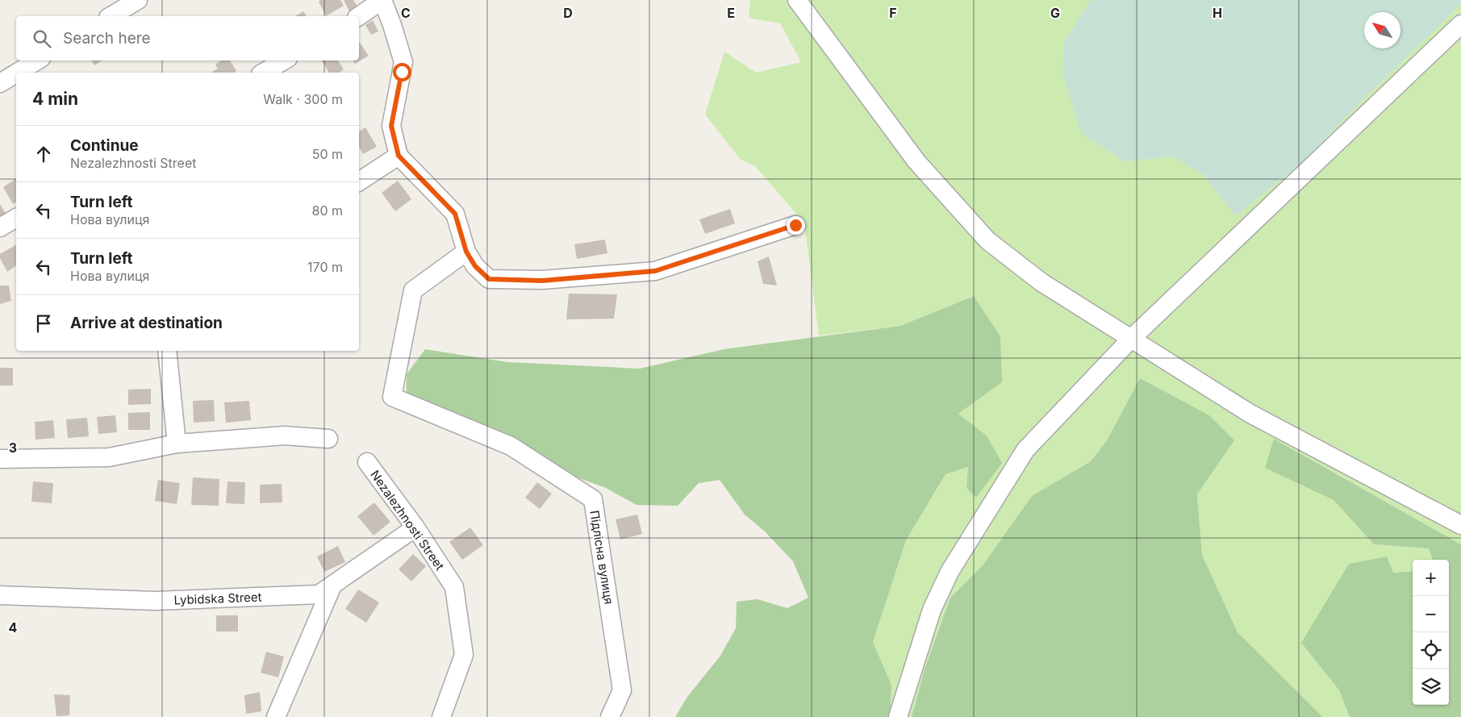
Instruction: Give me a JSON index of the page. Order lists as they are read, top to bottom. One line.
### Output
{"streets":{"street":["Nezalezhnosti Street","Підлісна вулиця","Lybidska Street"]},"crossings":[["Nezalezhnosti Street","Lybidska Street"]],"north":"top left","page":{"search":"Search here","heading":["4 min","Walk · 300 m"],"list":[["Continue","Nezalezhnosti Street","50 m"],["Turn left","Нова вулиця","80 m"],["Turn left","Нова вулиця","170 m"],"Arrive at destination"],"map_buttons":["+","−"]},"grid":{"columns":["C","D","E","F","G","H"],"rows":["3","4"]}}
